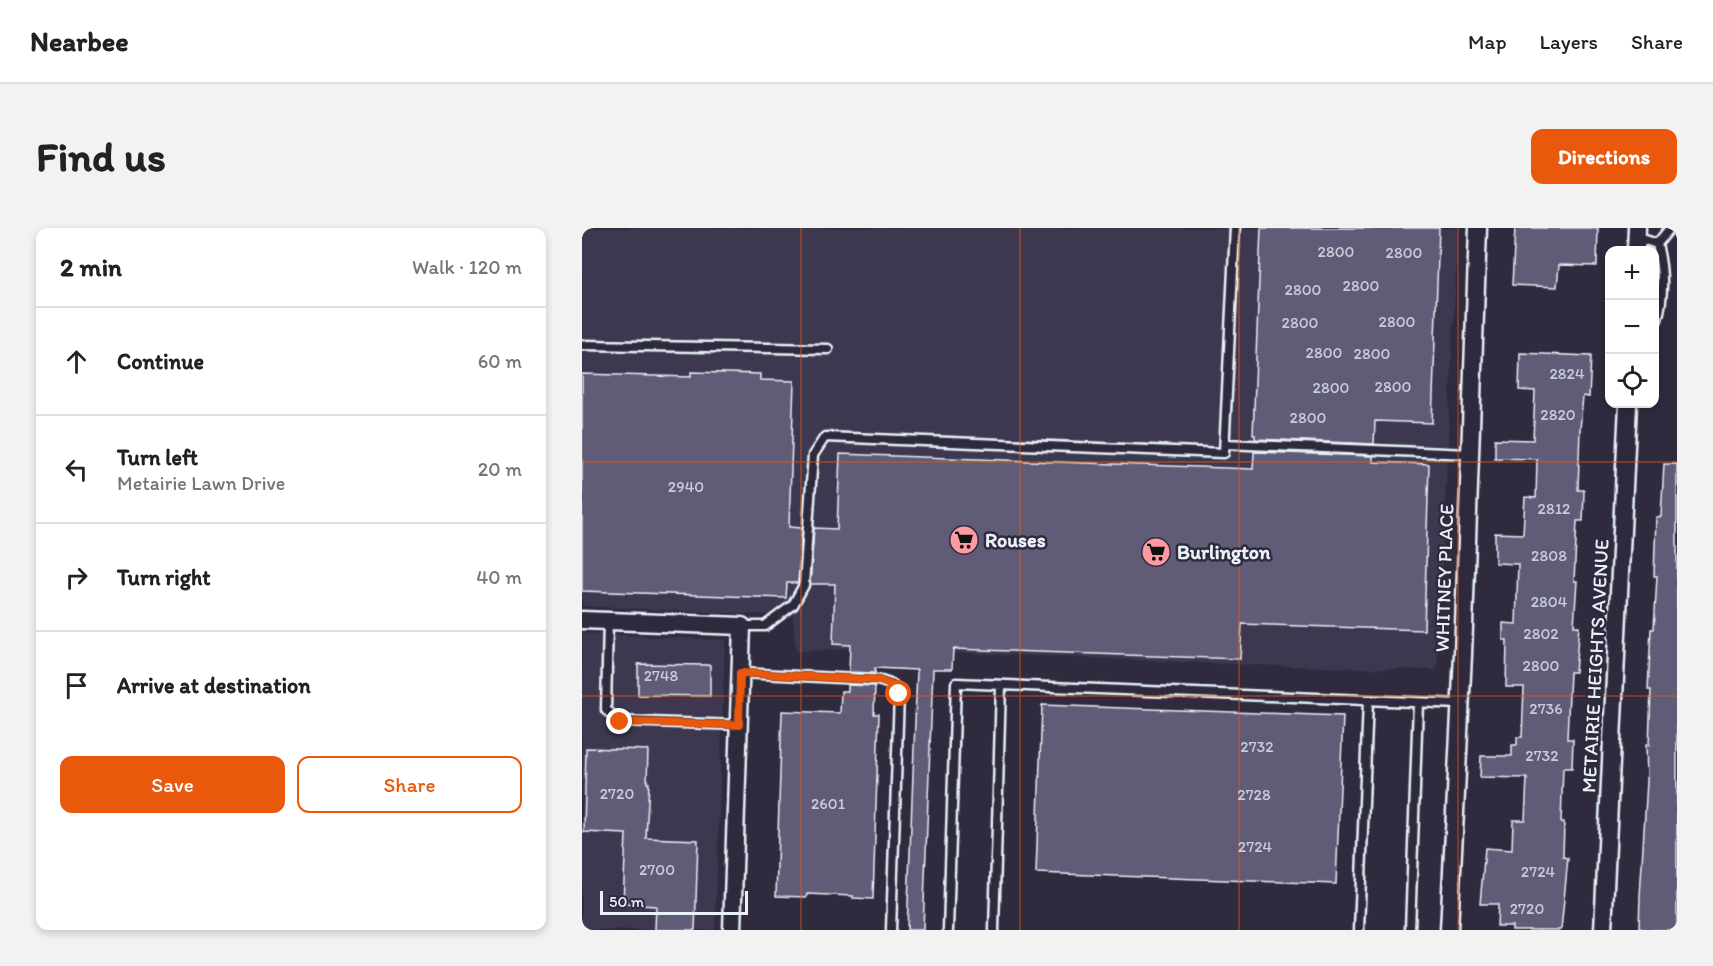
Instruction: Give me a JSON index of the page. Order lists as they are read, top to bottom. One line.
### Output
{"streets":{"street":["WHITNEY PLACE","METAIRIE HEIGHTS AVENUE"]},"places":{"supermarket":["Rouses","Burlington"]},"house_numbers":["2800","2800","2800","2800","2800","2800","2800","2800","2824","2800","2800","2820","2800","2940","2812","2808","2804","2802","2800","2748","2736","2732","2732","2720","2728","2601","2724","2700","2724","2720"],"scale_bar":"50 m","page":{"header":"Nearbee","nav":["Map","Layers","Share"],"buttons":["Directions",["Save","Share"]],"title":"Find us","heading":["2 min","Walk · 120 m"],"map_buttons":["+","−"],"list":[["Continue","60 m"],["Turn left","Metairie Lawn Drive","20 m"],["Turn right","40 m"],"Arrive at destination"],"scale":"50 m"}}
